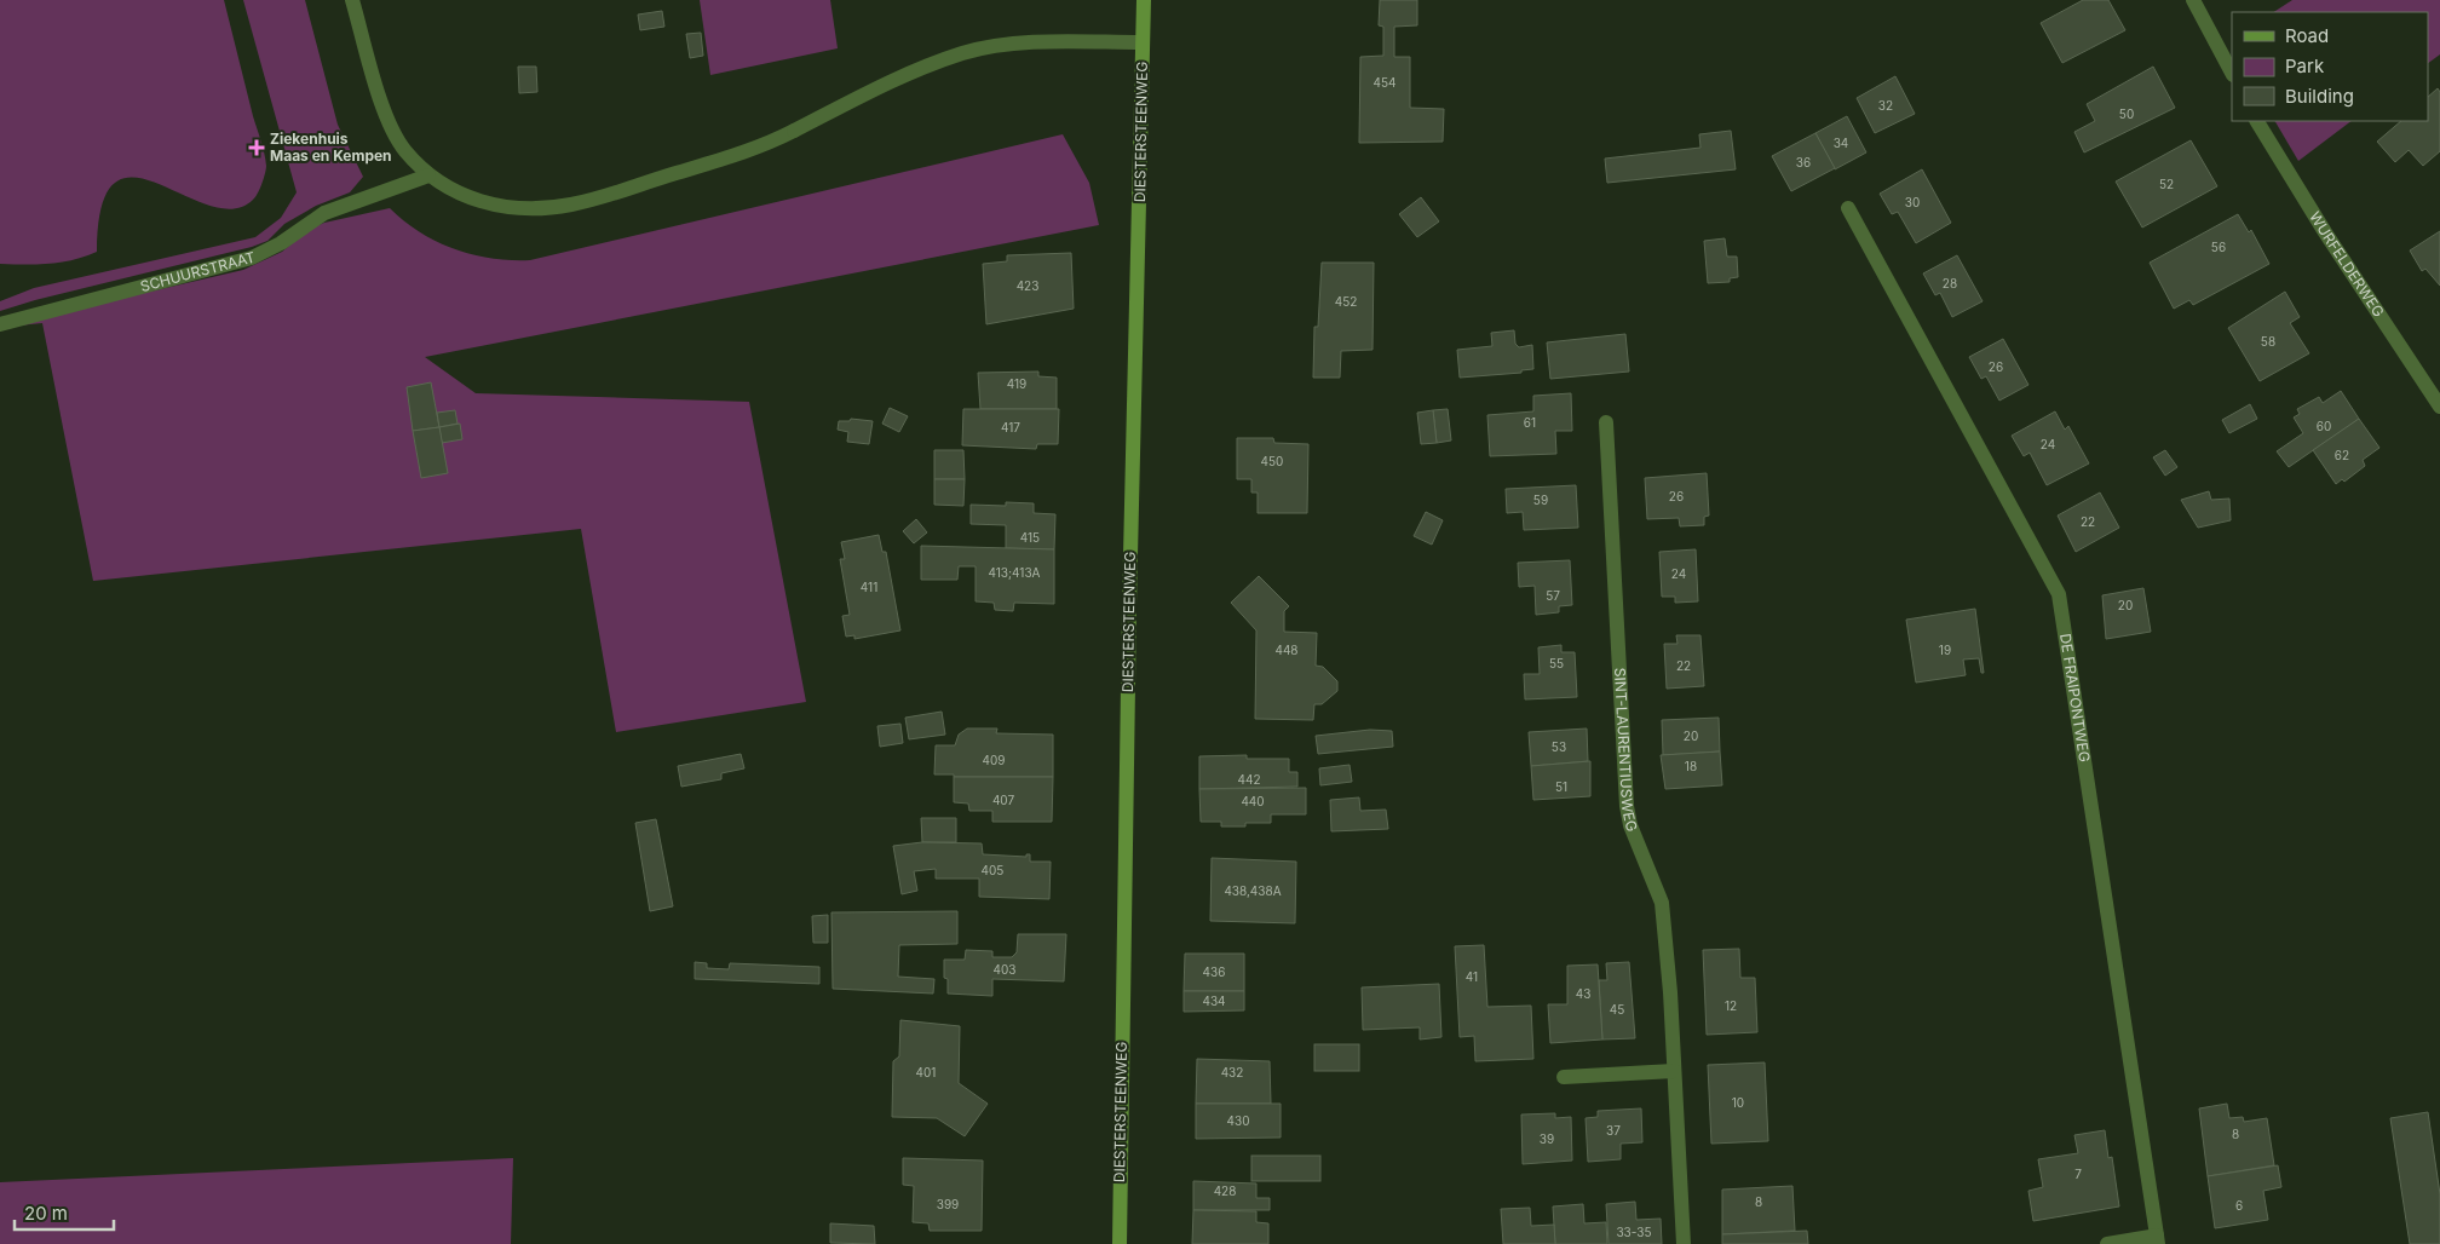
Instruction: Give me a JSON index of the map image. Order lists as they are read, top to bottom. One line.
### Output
{"streets":{"main road":["DIESTERSTEENWEG"],"street":["WURFELDERWEG","SCHUURSTRAAT","DE FRAIPONTWEG","SINT-LAURENTIUSWEG"]},"places":{"health":["Ziekenhuis Maas en Kempen"]},"house_numbers":["454","32","50","34","36","52","30","56","28","423","452","58","26","419","61","60","417","24","62","450","26","59","22","415","413;413A","24","411","57","20","448","19","55","22","20","53","409","18","442","51","407","440","405","438,438A","403","436","41","43","434","12","45","401","432","10","430","37","8","39","7","428","8","399","6","33-35"],"legend":["Road","Park","Building"],"scale_bar":"20 m"}
